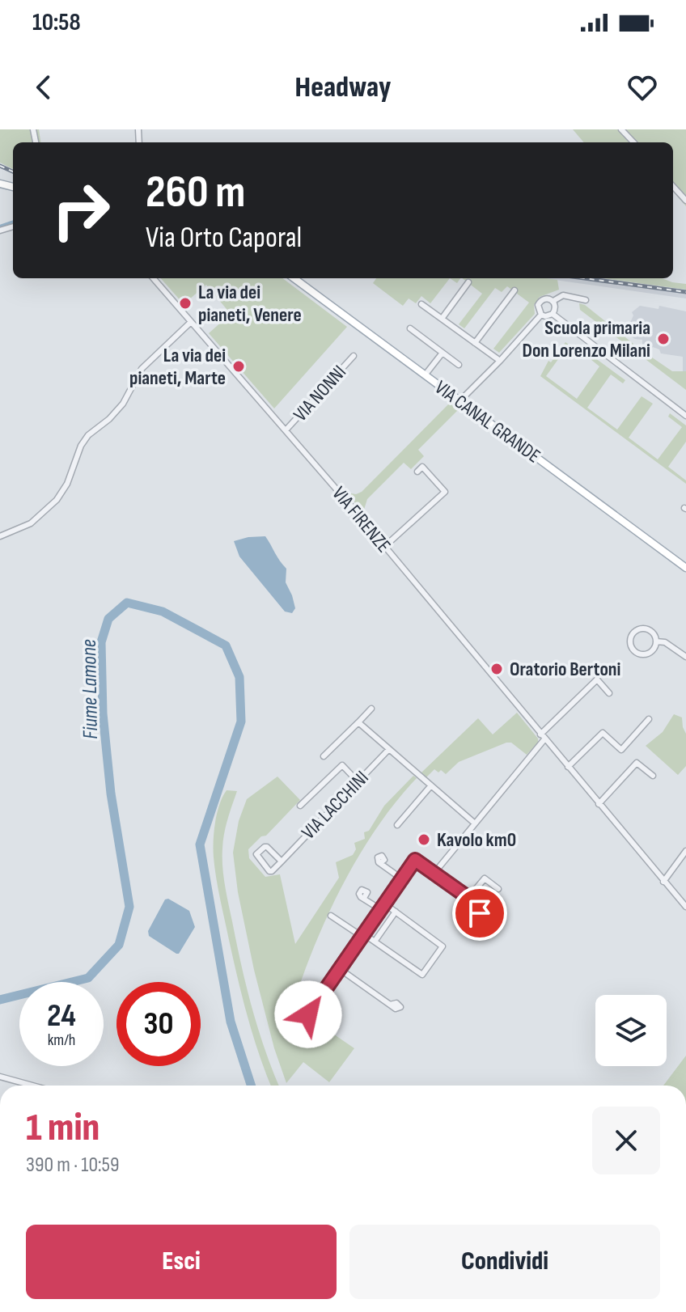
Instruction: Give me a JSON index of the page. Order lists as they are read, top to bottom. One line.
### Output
{"streets":{"main road":["VIA CANAL GRANDE"],"street":["VIA NONNI","VIA FIRENZE","VIA LACCHINI"]},"crossings":[["VIA NONNI","VIA FIRENZE"]],"water":["Fiume Lamone"],"places":["La via dei pianeti, Venere","Scuola primaria Don Lorenzo Milani","La via dei pianeti, Marte","Oratorio Bertoni","Kavolo km0"],"page":{"status":"10:58","header":"Headway","turn":["260 m","Via Orto Caporal"],"speed":"24 km/h","limit":"30","heading":["1 min","390 m · 10:59"],"buttons":["Esci","Condividi"]}}
